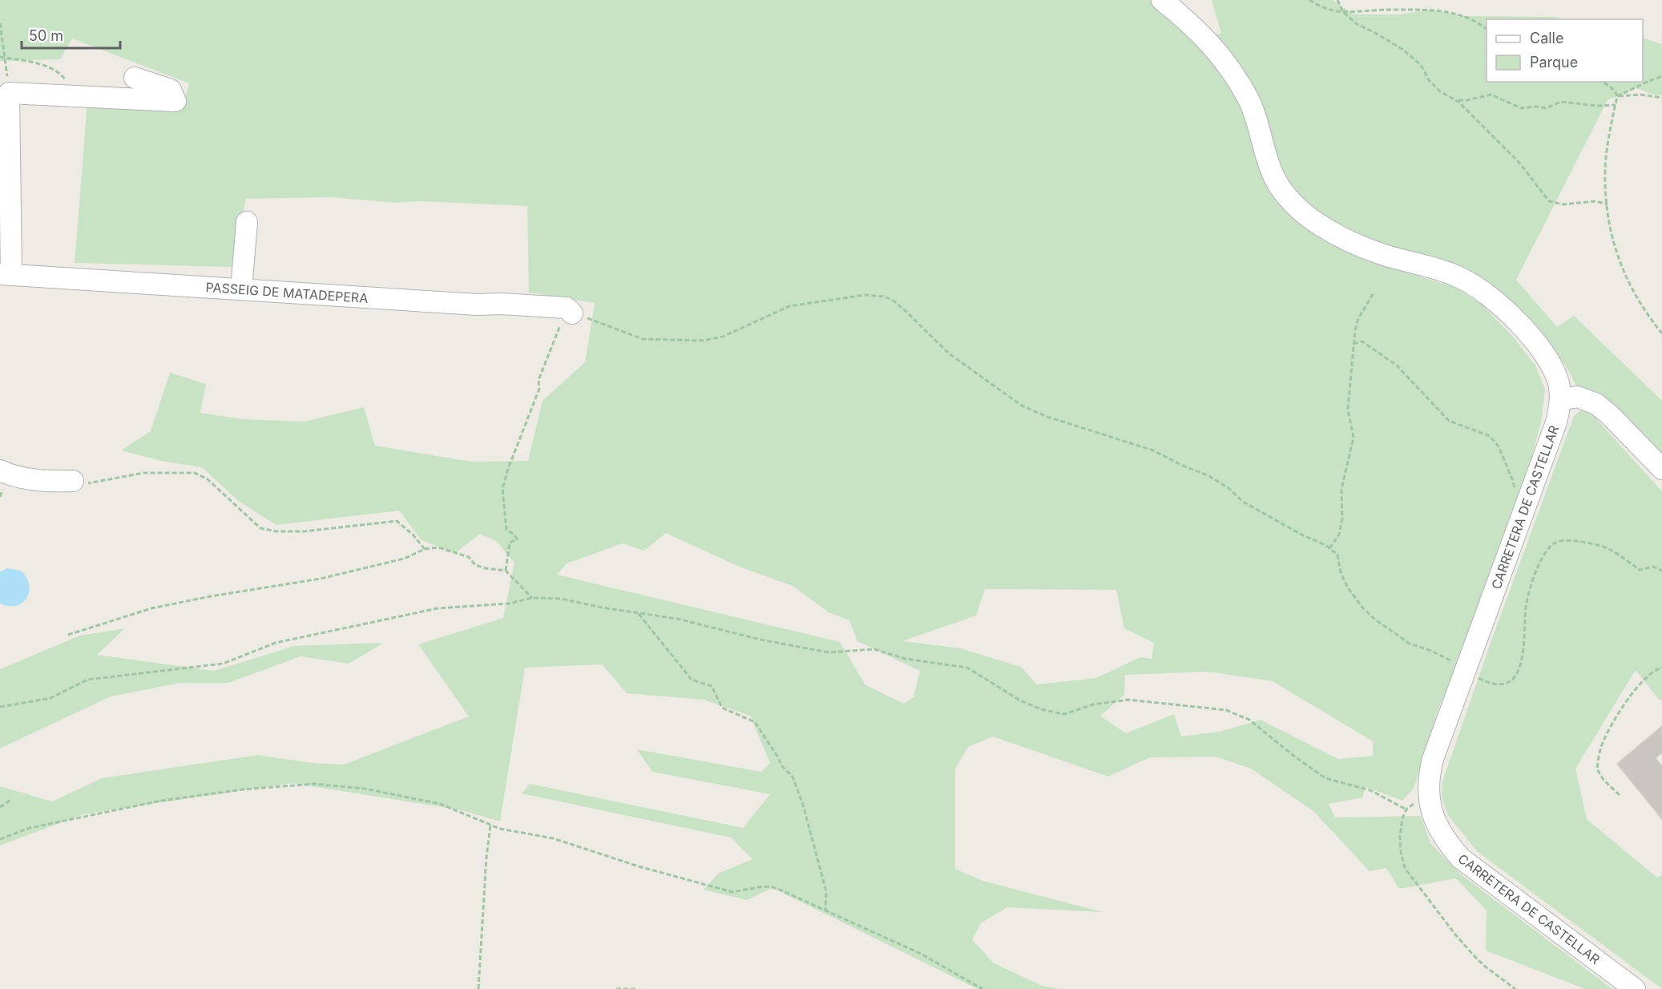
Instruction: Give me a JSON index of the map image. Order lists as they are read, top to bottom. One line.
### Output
{"streets":{"street":["PASSEIG DE MATADEPERA","CARRETERA DE CASTELLAR"]},"legend":["Calle","Parque"],"scale_bar":"50 m"}
